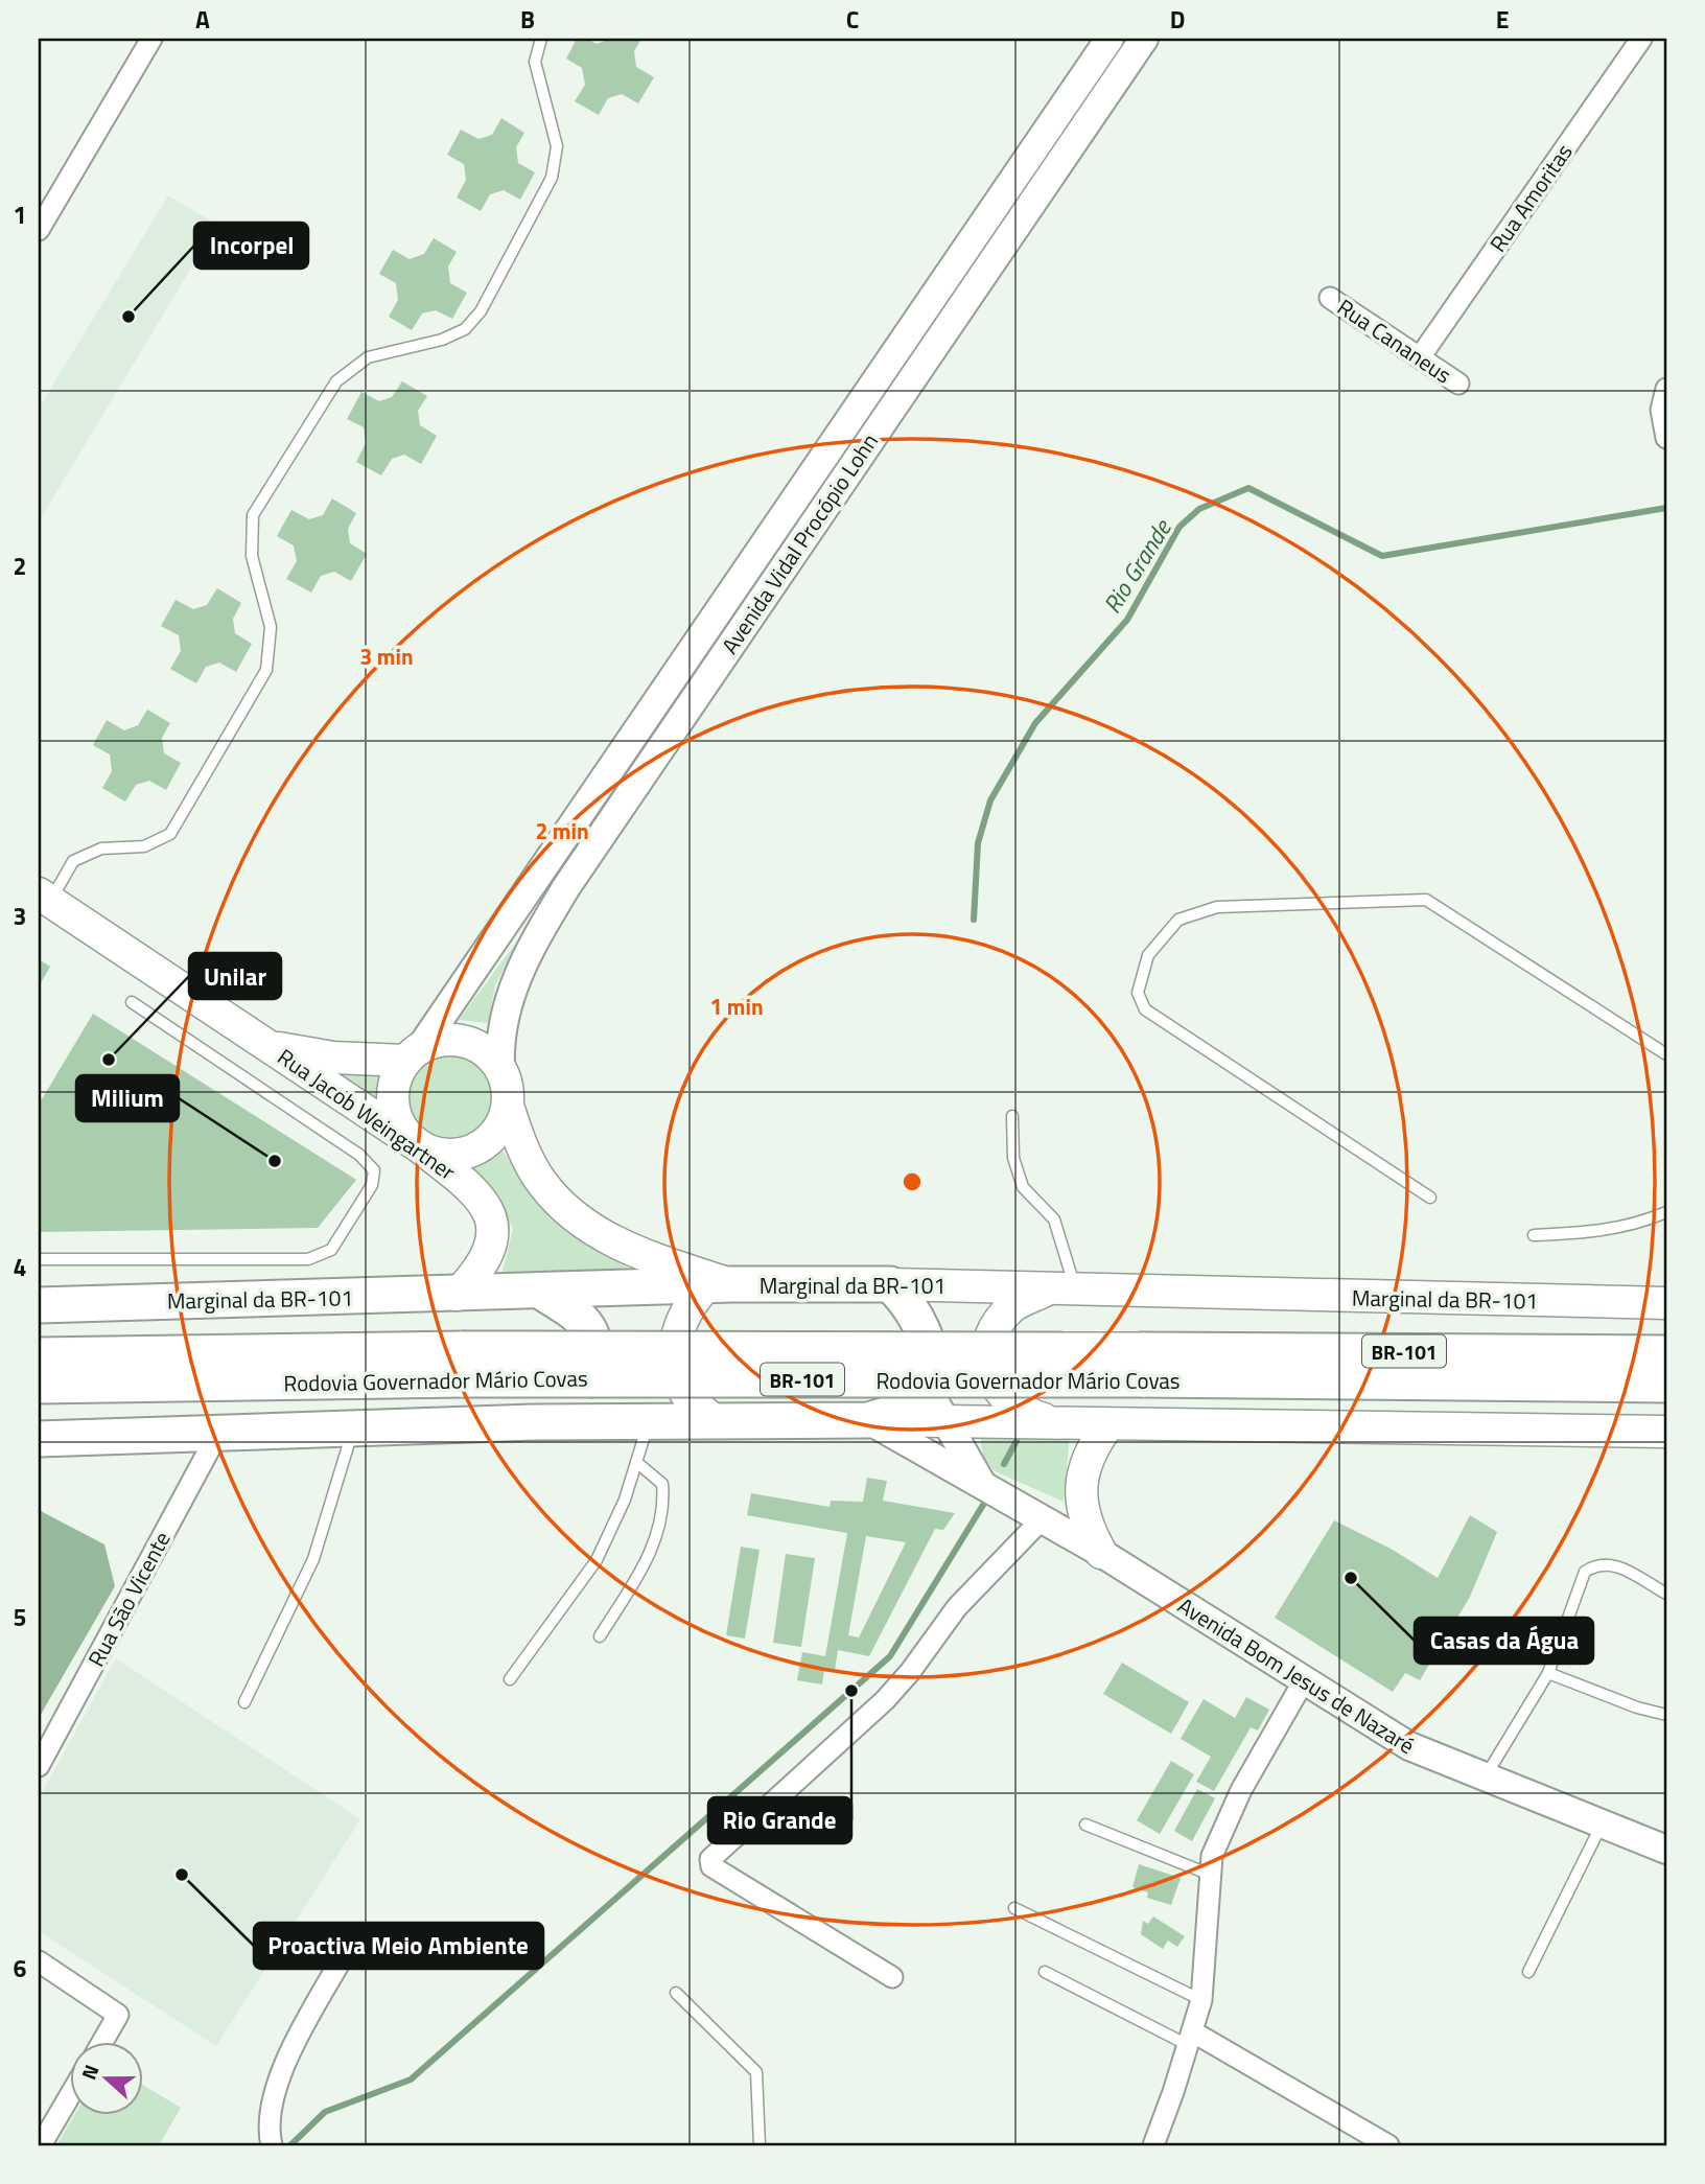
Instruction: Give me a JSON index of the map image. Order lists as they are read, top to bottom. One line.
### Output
{"streets":{"highway":["Marginal da BR-101","BR-101","Rodovia Governador Mário Covas"],"main road":["Rua Jacob Weingartner"],"street":["Rua Amoritas","Rua Cananeus","Avenida Vidal Procópio Lohn","Rua São Vicente","Avenida Bom Jesus de Nazaré"]},"crossings":[["Rua Amoritas","Rua Cananeus"],["Avenida Vidal Procópio Lohn","Rua Jacob Weingartner"],["Rua Jacob Weingartner","Marginal da BR-101"]],"water":["Rio Grande"],"places":["Incorpel","Unilar","Milium","Casas da Água","Rio Grande","Proactiva Meio Ambiente"],"north":"left","grid":{"columns":["A","B","C","D","E"],"rows":["1","2","3","4","5","6"]},"rings":["3 min","2 min","1 min"]}
